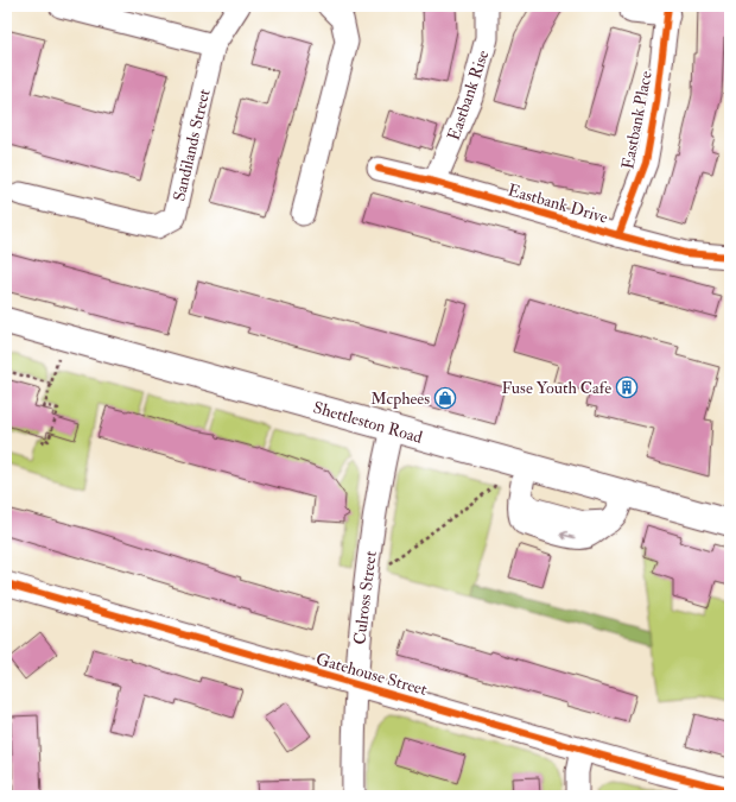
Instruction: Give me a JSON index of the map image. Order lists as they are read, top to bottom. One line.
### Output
{"streets":{"main road":["Shettleston Road"],"street":["Eastbank Rise","Eastbank Place","Sandilands Street","Eastbank Drive","Culross Street","Gatehouse Street"]},"crossings":[["Eastbank Rise","Eastbank Drive"],["Eastbank Place","Eastbank Drive"],["Shettleston Road","Culross Street"],["Culross Street","Gatehouse Street"]],"places":{"building":["Fuse Youth Cafe"],"shop":["Mcphees"]}}
